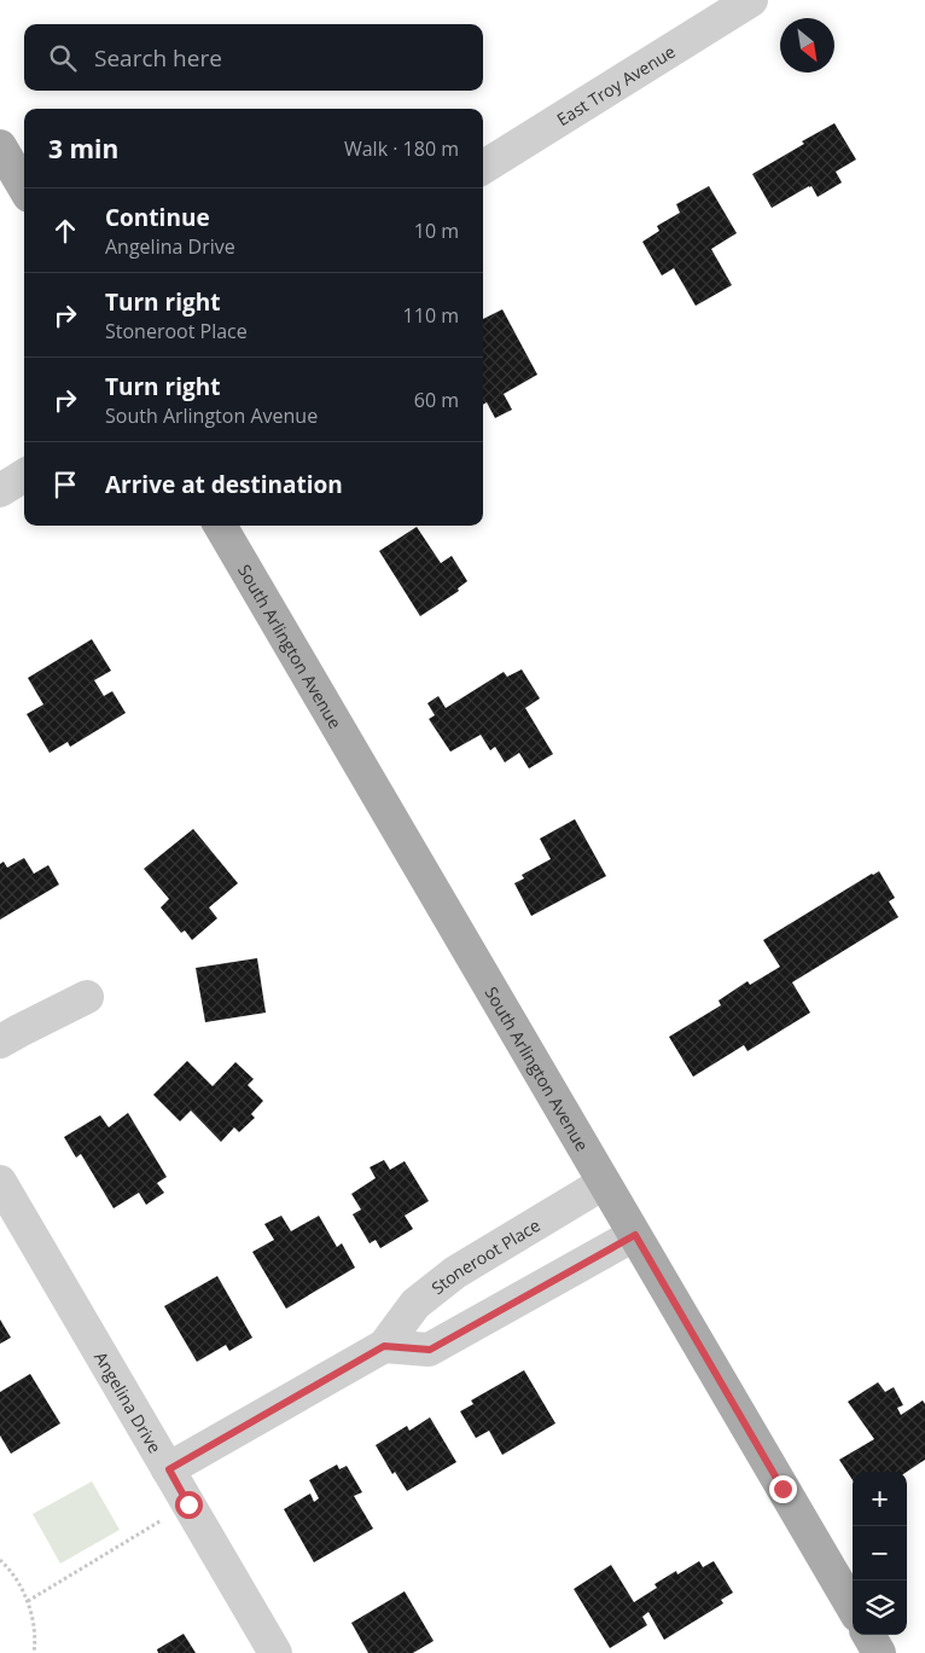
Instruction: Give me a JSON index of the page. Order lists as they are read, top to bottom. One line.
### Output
{"streets":{"main road":["South Arlington Avenue"],"street":["East Troy Avenue","Stoneroot Place","Angelina Drive"]},"crossings":[["South Arlington Avenue","Stoneroot Place"],["Stoneroot Place","Angelina Drive"]],"north":"bottom right","page":{"search":"Search here","heading":["3 min","Walk · 180 m"],"list":[["Continue","Angelina Drive","10 m"],["Turn right","Stoneroot Place","110 m"],["Turn right","South Arlington Avenue","60 m"],"Arrive at destination"],"map_buttons":["+","−"]}}
